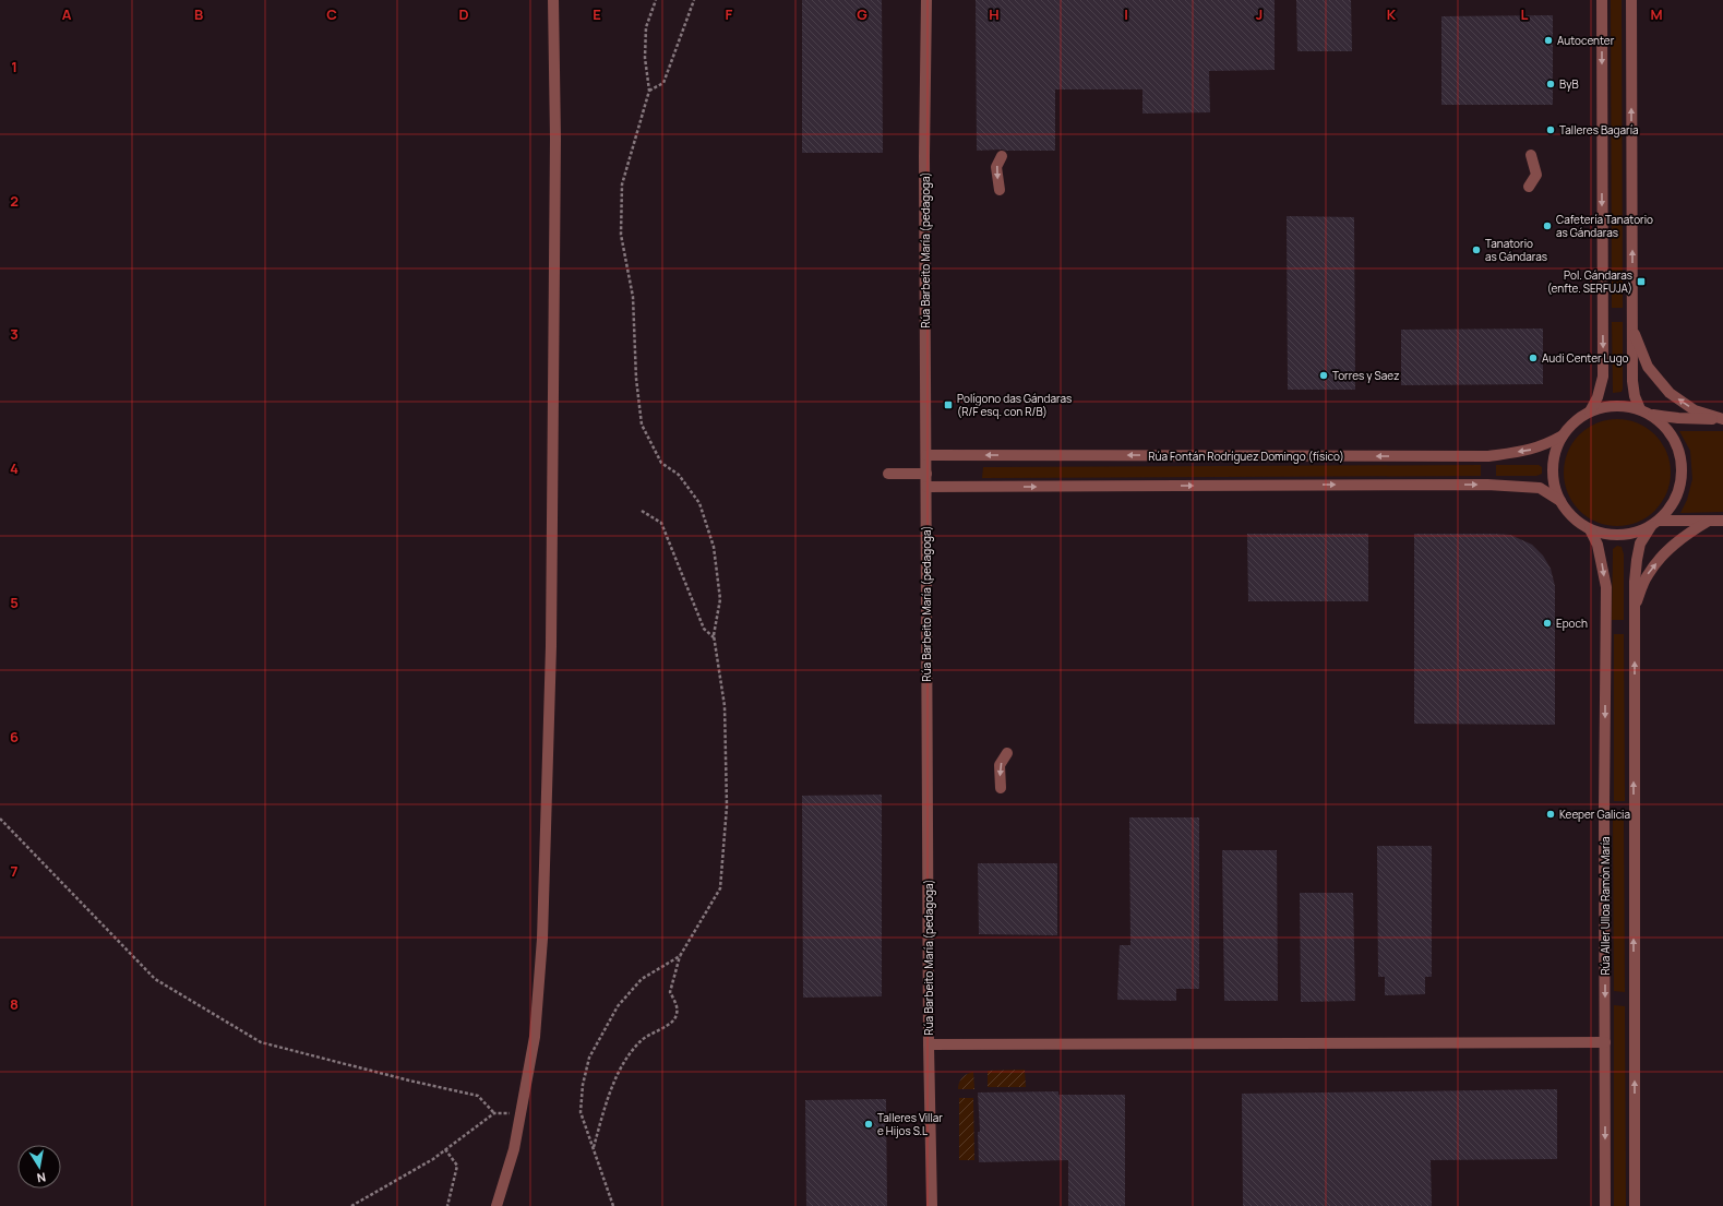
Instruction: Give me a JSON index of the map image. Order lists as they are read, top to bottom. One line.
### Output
{"streets":{"street":["Rúa Barbeito María (pedagoga)","Rúa Fontán Rodríguez Domingo (físico)","Rúa Aller Ulloa Ramón María"]},"crossings":[["Rúa Barbeito María (pedagoga)","Rúa Fontán Rodríguez Domingo (físico)"],["Rúa Fontán Rodríguez Domingo (físico)","Rúa Aller Ulloa Ramón María"]],"places":{"other":["Autocenter","ByB","Talleres Bagaría","Cafetería Tanatorio as Gándaras","Tanatorio as Gándaras","Audi Center Lugo","Torres y Saez","Epoch","Keeper Galicia","Talleres Villar e Hijos S.L"],"transit":["Pol. Gándaras (enfte. SERFUJA)","Polígono das Gándaras (R/F esq. con R/B)"]},"north":"bottom","grid":{"columns":["A","B","C","D","E","F","G","H","I","J","K","L","M"],"rows":["1","2","3","4","5","6","7","8"]}}
